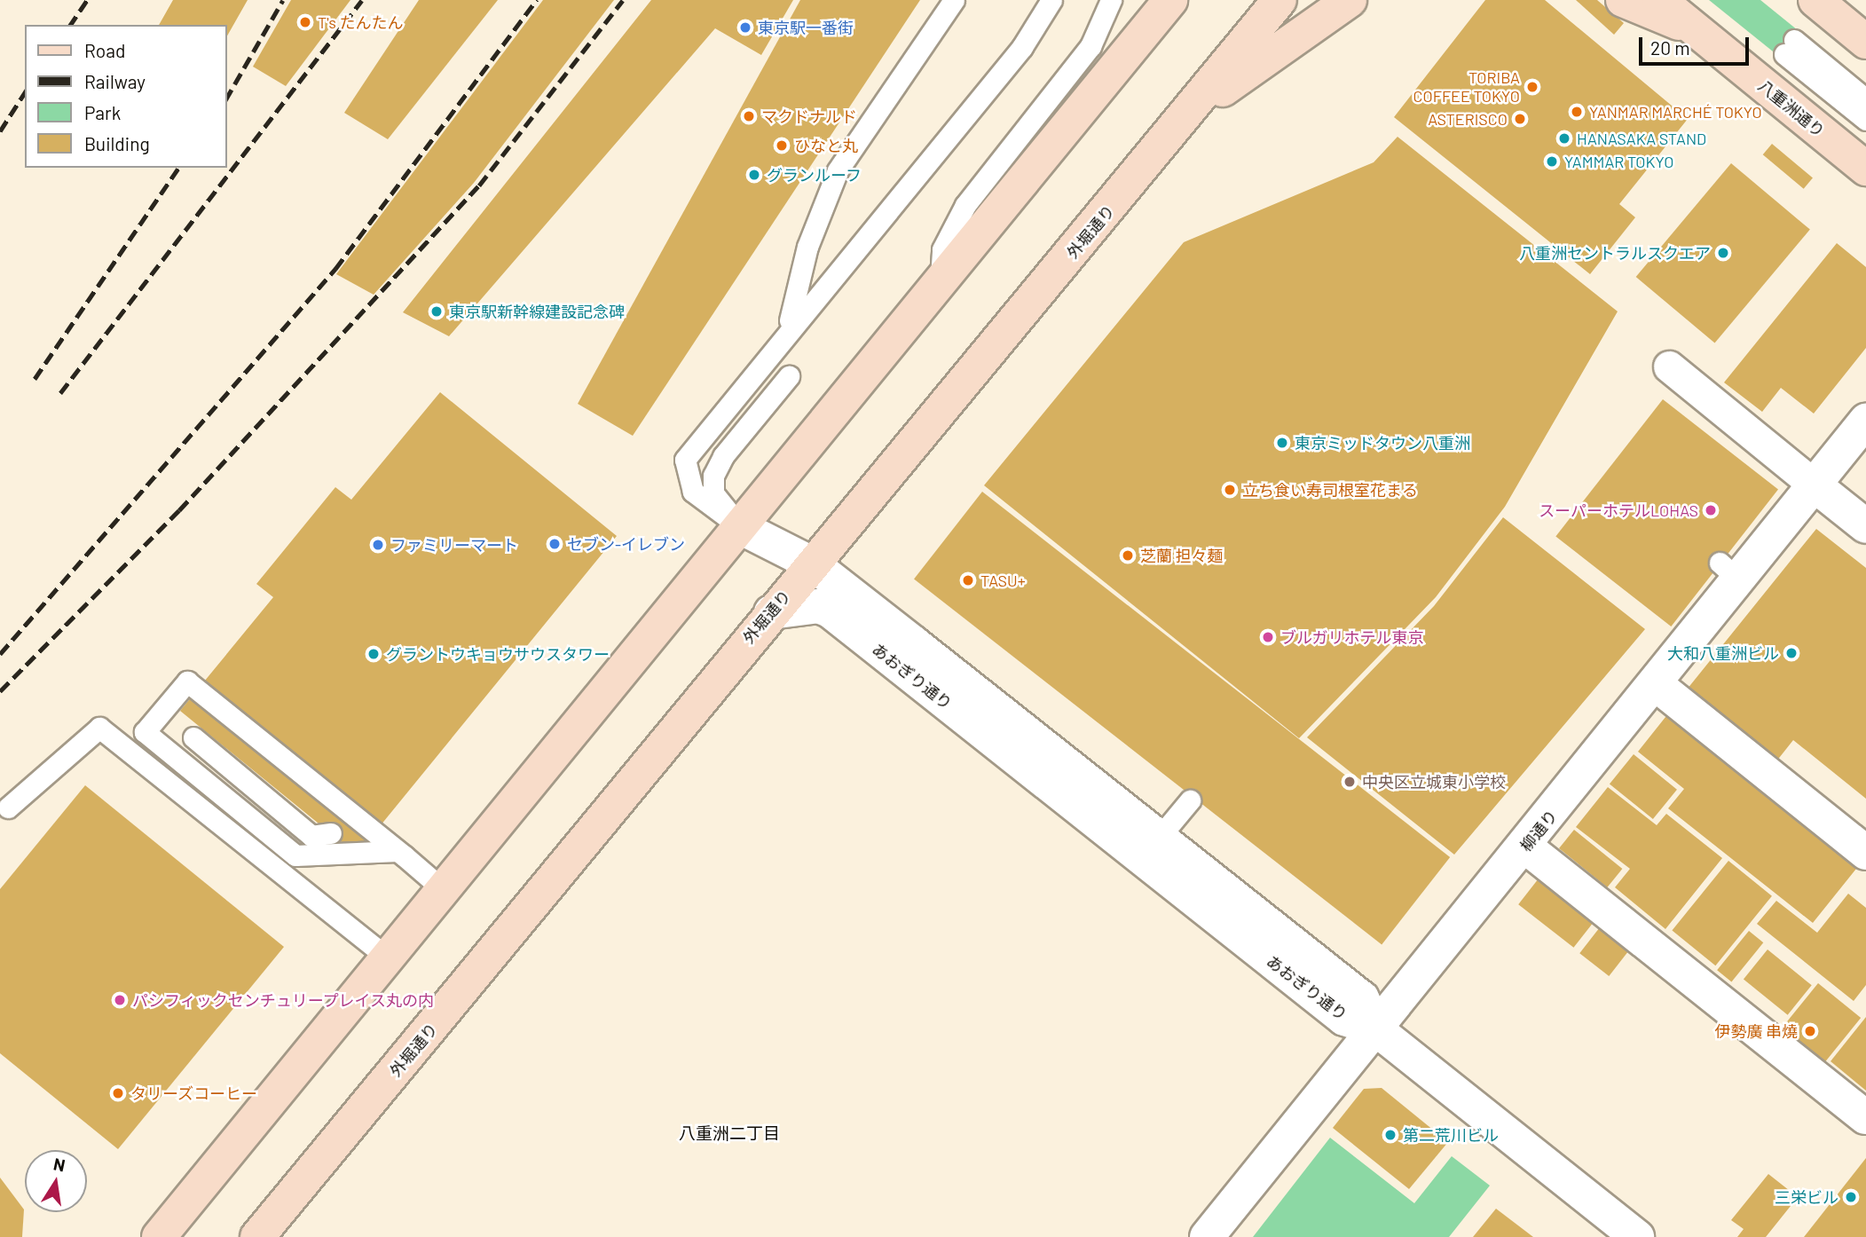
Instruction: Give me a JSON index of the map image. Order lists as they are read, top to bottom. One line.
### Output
{"streets":{"main road":["八重洲通り","外堀通り"],"street":["あおぎり通り","柳通り"]},"crossings":[["外堀通り","あおぎり通り"],["あおぎり通り","柳通り"]],"districts":["八重洲二丁目"],"places":["T's たんたん","東京駅一番街","TORIBA COFFEE TOKYO","YANMAR MARCHÉ TOKYO","マクドナルド","ASTERISCO","HANASAKA STAND","ひなと丸","YAMMAR TOKYO","グランルーフ","八重洲セントラルスクエア","東京駅新幹線建設記念碑","東京ミッドタウン八重洲","立ち食い寿司根室花まる","スーパーホテルLOHAS","セブン-イレブン","ファミリーマート","芝蘭 担々麺","TASU+","ブルガリホテル東京","大和八重洲ビル","グラントウキョウサウスタワー","中央区立城東小学校","パシフィックセンチュリープレイス丸の内","伊勢廣 串燒","タリーズコーヒー","第二荒川ビル","三栄ビル"],"legend":["Road","Railway","Park","Building"],"scale_bar":"20 m","north":"top"}
